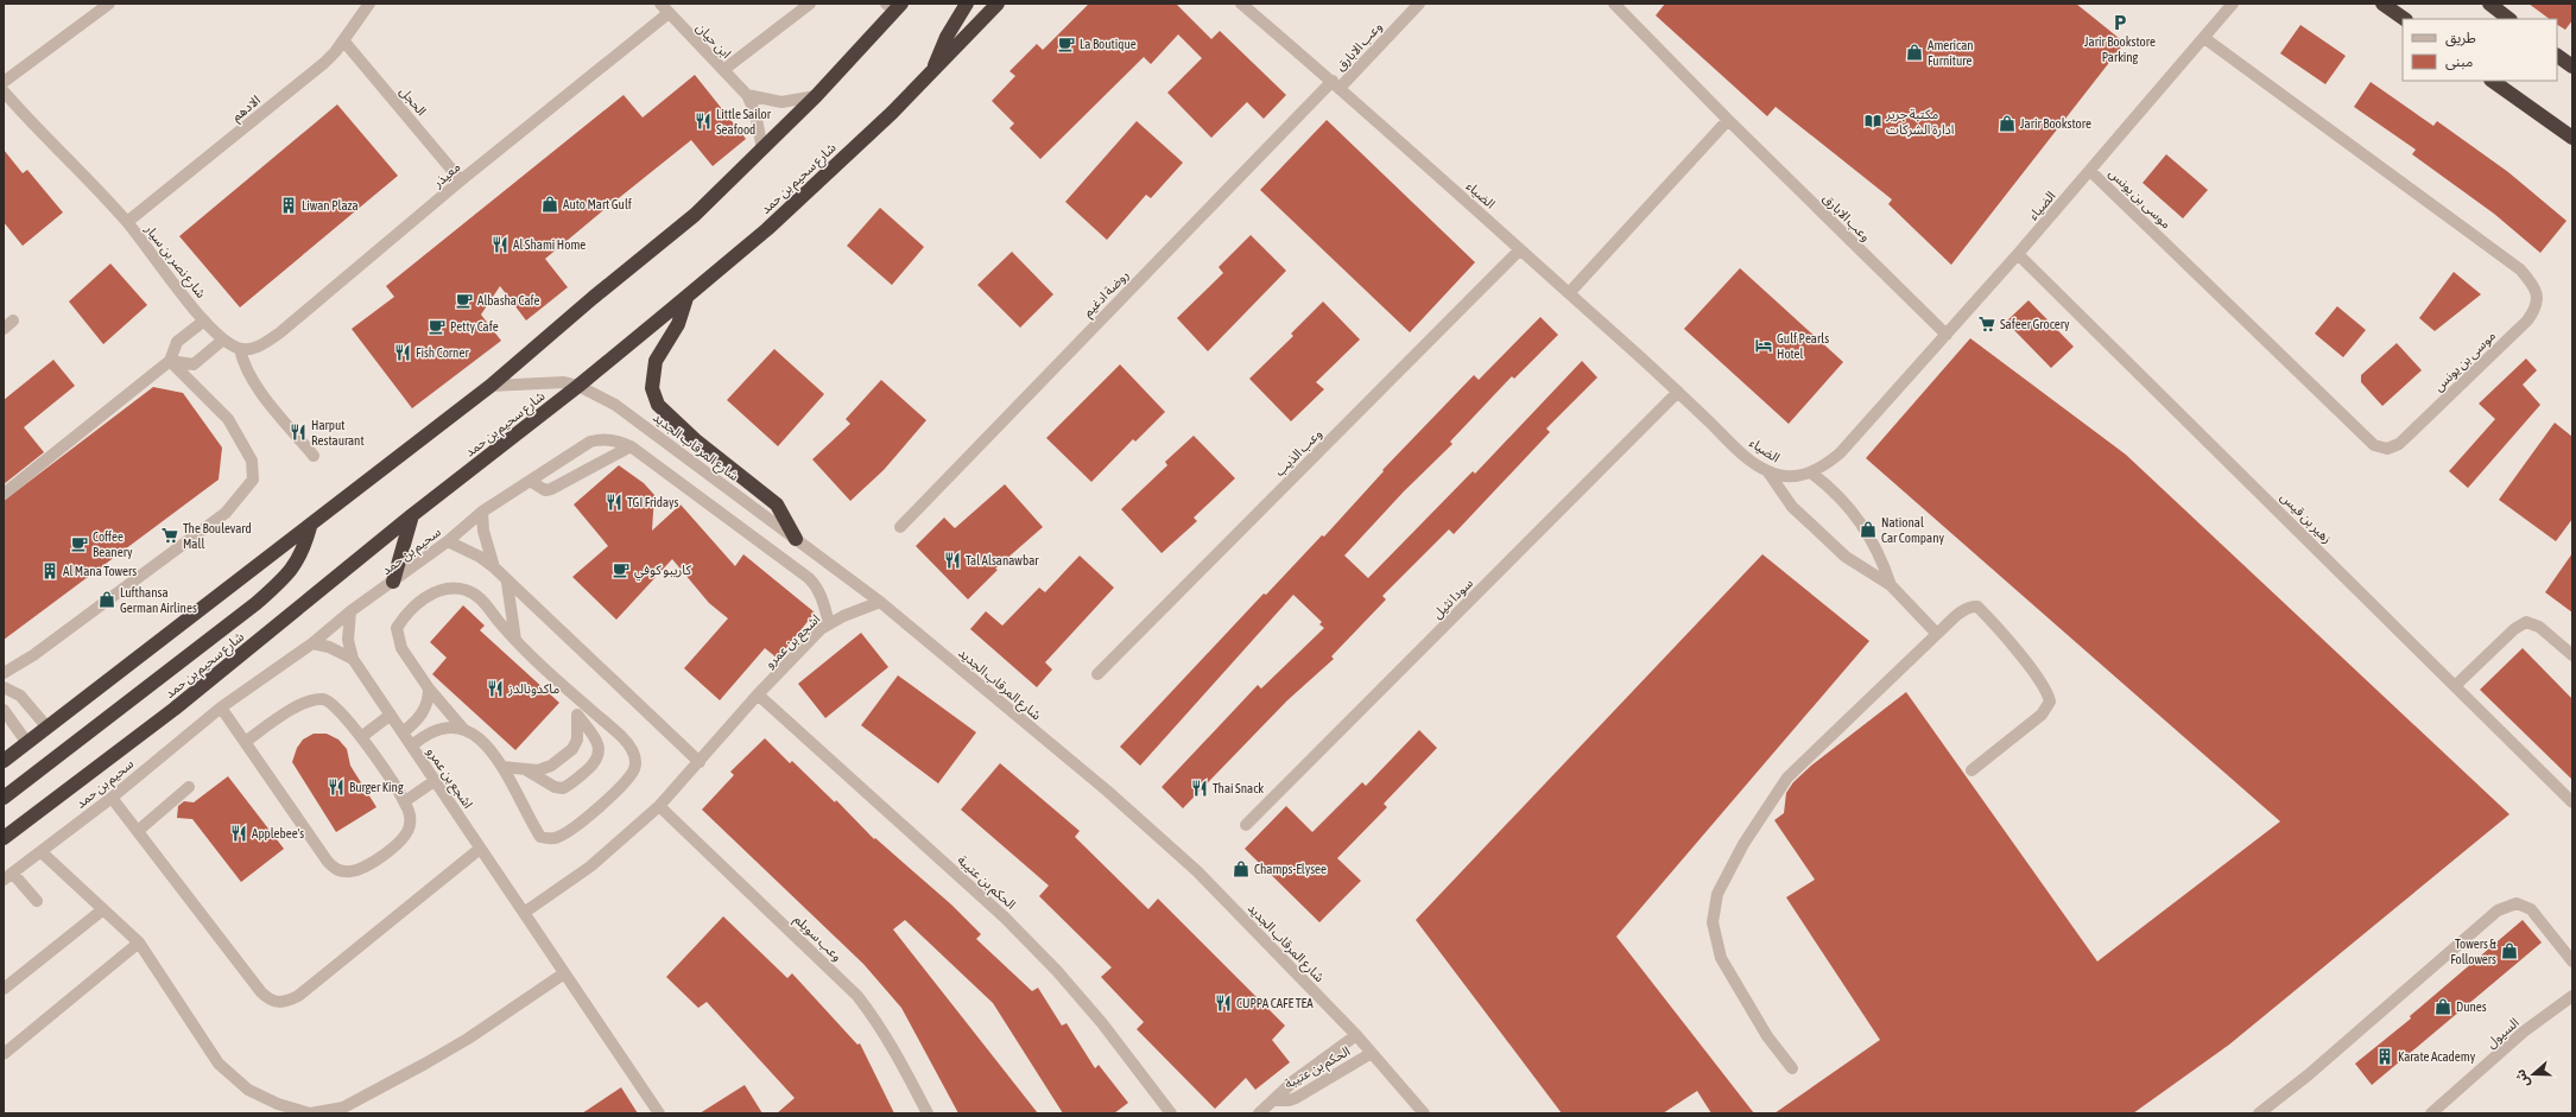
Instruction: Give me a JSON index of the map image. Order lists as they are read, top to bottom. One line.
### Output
{"streets":{"highway":["شارع سحيم بن حمد"],"street":["ابن حيان","وعب الابارق","الحجل","الادهم","معيذر","الضياء","موسى بن يونس","شارع نصر بن سيار","روضة ادغيم","شارع المرقاب الجديد","وعب الذيب","زهير بن قيس","سحيم بن حمد","سودا نثيل","اشجع بن عمرو","الحكم بن عتيبة","وعب سويلم","السيول"]},"crossings":[["ابن حيان","معيذر"],["وعب الابارق","الضياء"],["وعب الابارق","روضة ادغيم"],["الحجل","الادهم"],["الحجل","معيذر"],["الادهم","شارع نصر بن سيار"],["معيذر","شارع نصر بن سيار"],["شارع سحيم بن حمد","شارع المرقاب الجديد"],["الضياء","موسى بن يونس"],["الضياء","روضة ادغيم"],["الضياء","وعب الذيب"],["الضياء","زهير بن قيس"],["الضياء","سودا نثيل"],["شارع المرقاب الجديد","اشجع بن عمرو"],["شارع المرقاب الجديد","الحكم بن عتيبة"],["سحيم بن حمد","اشجع بن عمرو"],["اشجع بن عمرو","الحكم بن عتيبة"],["اشجع بن عمرو","وعب سويلم"]],"places":{"parking":["Jarir Bookstore Parking"],"cafe":["La Boutique","Albasha Cafe","Petty Cafe","Coffee Beanery","كاريبو كوفي"],"shop":["American Furniture","Jarir Bookstore","Auto Mart Gulf","National Car Company","Lufthansa German Airlines","Champs-Elysee","Towers & Followers","Dunes"],"restaurant":["Little Sailor Seafood","Al Shami Home","Fish Corner","Harput Restaurant","TGI Fridays","Tal Alsanawbar","ماكدونالدز","Burger King","Thai Snack","Applebee's","CUPPA CAFE TEA"],"library":["مكتبة جرير ادارة الشركات"],"building":["Liwan Plaza","Al Mana Towers","Karate Academy"],"supermarket":["Safeer Grocery","The Boulevard Mall"],"hotel":["Gulf Pearls Hotel"]},"legend":["طريق","مبنى"],"north":"left"}
